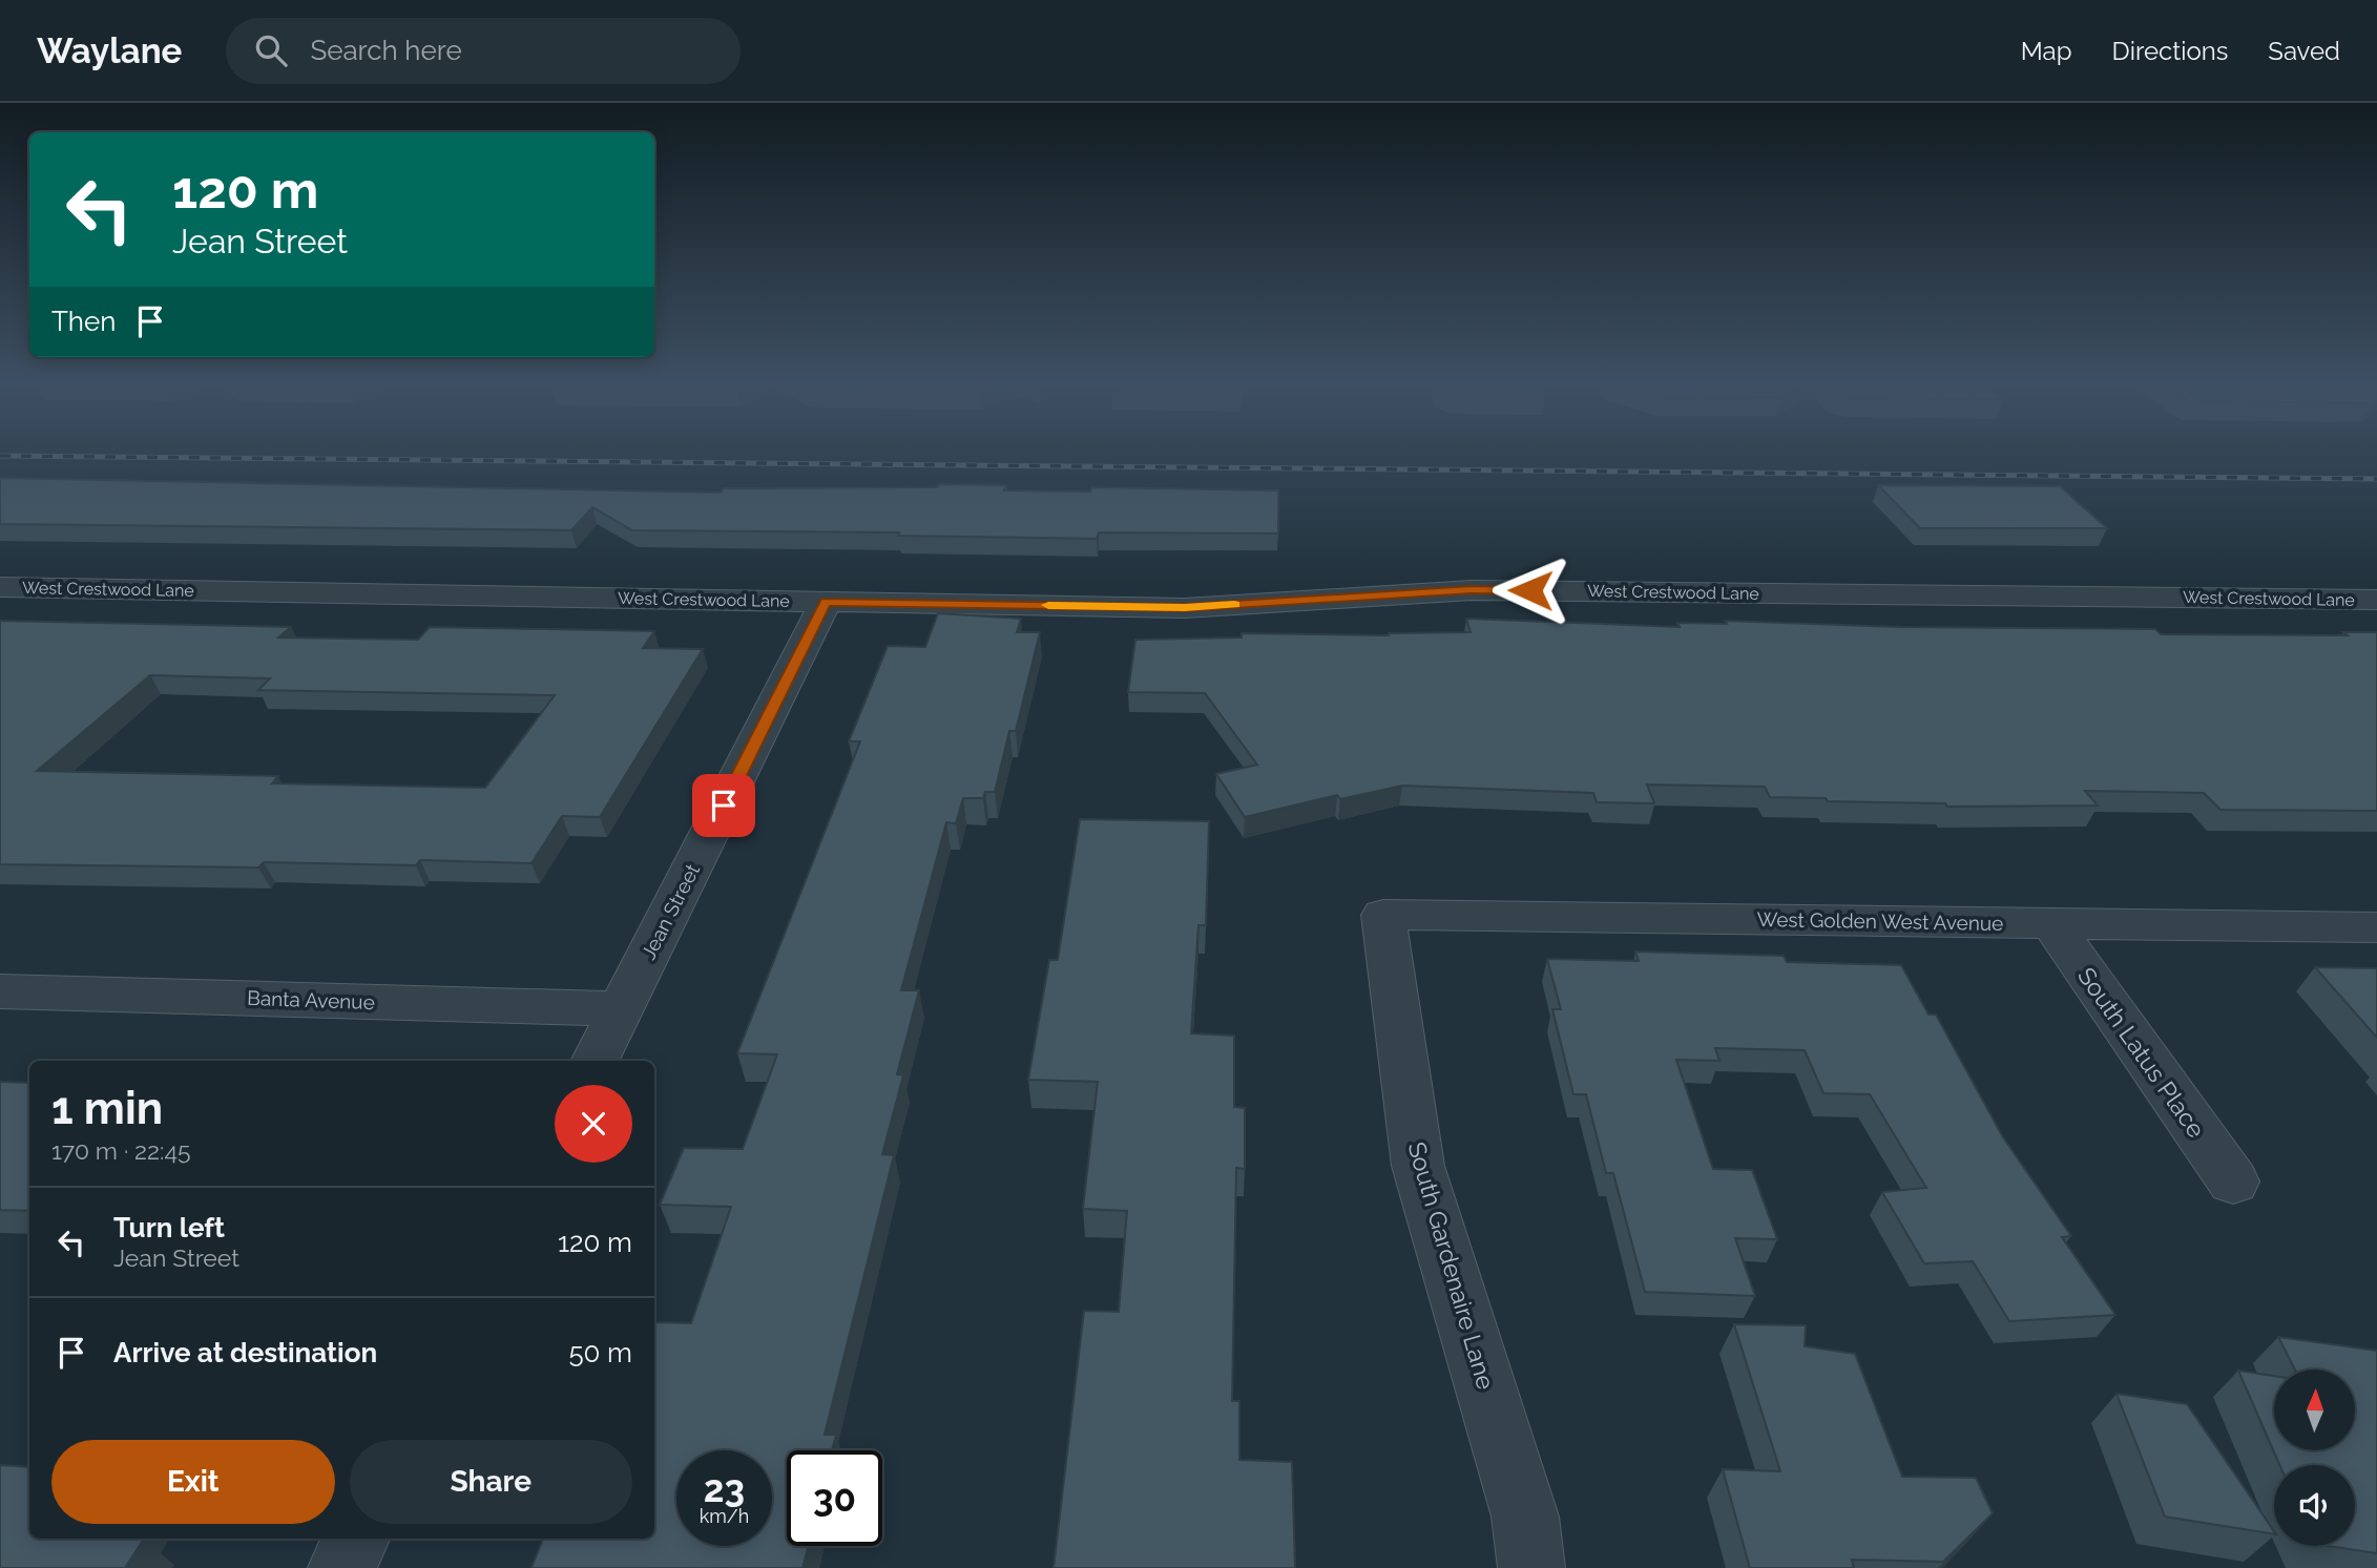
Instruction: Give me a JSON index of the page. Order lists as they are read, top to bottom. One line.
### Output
{"streets":{"street":["West Crestwood Lane","Jean Street","West Golden West Avenue","Banta Avenue","South Latus Place","South Gardenaire Lane"]},"crossings":[["West Crestwood Lane","Jean Street"],["Jean Street","Banta Avenue"],["West Golden West Avenue","South Latus Place"],["West Golden West Avenue","South Gardenaire Lane"]],"north":"top","page":{"header":"Waylane","search":"Search here","nav":["Map","Directions","Saved"],"turn":["120 m","Jean Street"],"then":"Then","heading":["1 min","170 m · 22:45"],"list":[{"name":"Turn left","note":"Jean Street","value":"120 m"},{"name":"Arrive at destination","value":"50 m"}],"buttons":["Exit","Share"],"speed":"23 km/h","limit":"30"}}
